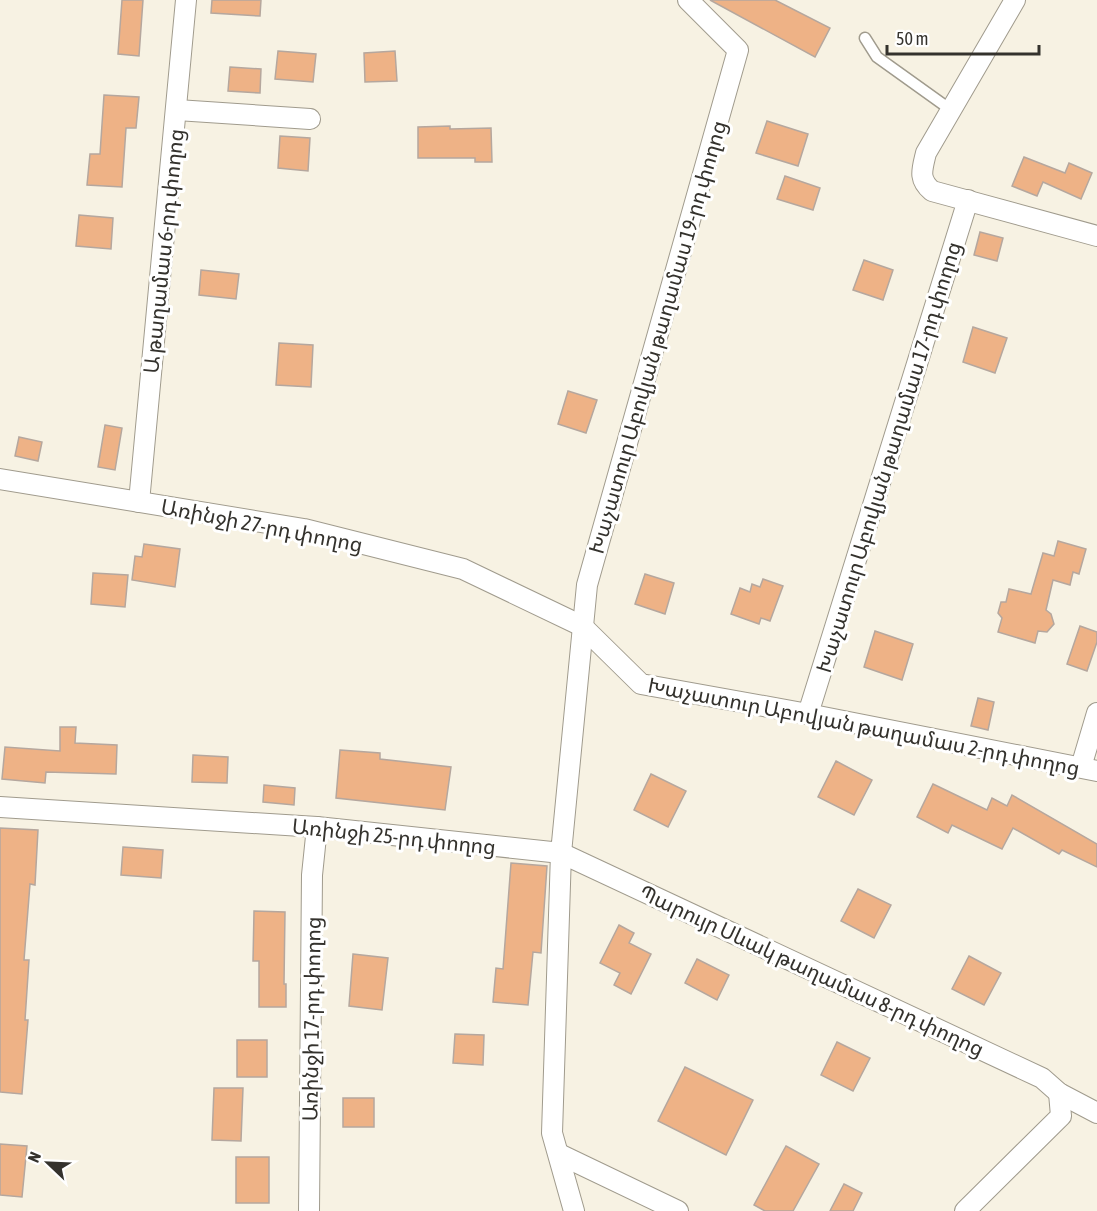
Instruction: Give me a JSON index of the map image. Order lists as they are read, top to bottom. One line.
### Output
{"streets":{"street":["Ա թաղամաս 6-րդ փողոց","Խաչատուր Աբովյան թաղամաս 19-րդ փողոց","Խաչատուր Աբովյան թաղամաս 17-րդ փողոց","Առինջի 27-րդ փողոց","Խաչատուր Աբովյան թաղամաս 2-րդ փողոց","Առինջի 25-րդ փողոց","Պարույր Սևակ թաղամաս 8-րդ փողոց","Առինջի 17-րդ փողոց"]},"crossings":[["Ա թաղամաս 6-րդ փողոց","Առինջի 27-րդ փողոց"],["Խաչատուր Աբովյան թաղամաս 19-րդ փողոց","Առինջի 27-րդ փողոց"],["Խաչատուր Աբովյան թաղամաս 19-րդ փողոց","Խաչատուր Աբովյան թաղամաս 2-րդ փողոց"],["Խաչատուր Աբովյան թաղամաս 17-րդ փողոց","Խաչատուր Աբովյան թաղամաս 2-րդ փողոց"],["Առինջի 27-րդ փողոց","Խաչատուր Աբովյան թաղամաս 2-րդ փողոց"],["Առինջի 25-րդ փողոց","Պարույր Սևակ թաղամաս 8-րդ փողոց"],["Առինջի 25-րդ փողոց","Առինջի 17-րդ փողոց"]],"scale_bar":"50 m","north":"top left"}
